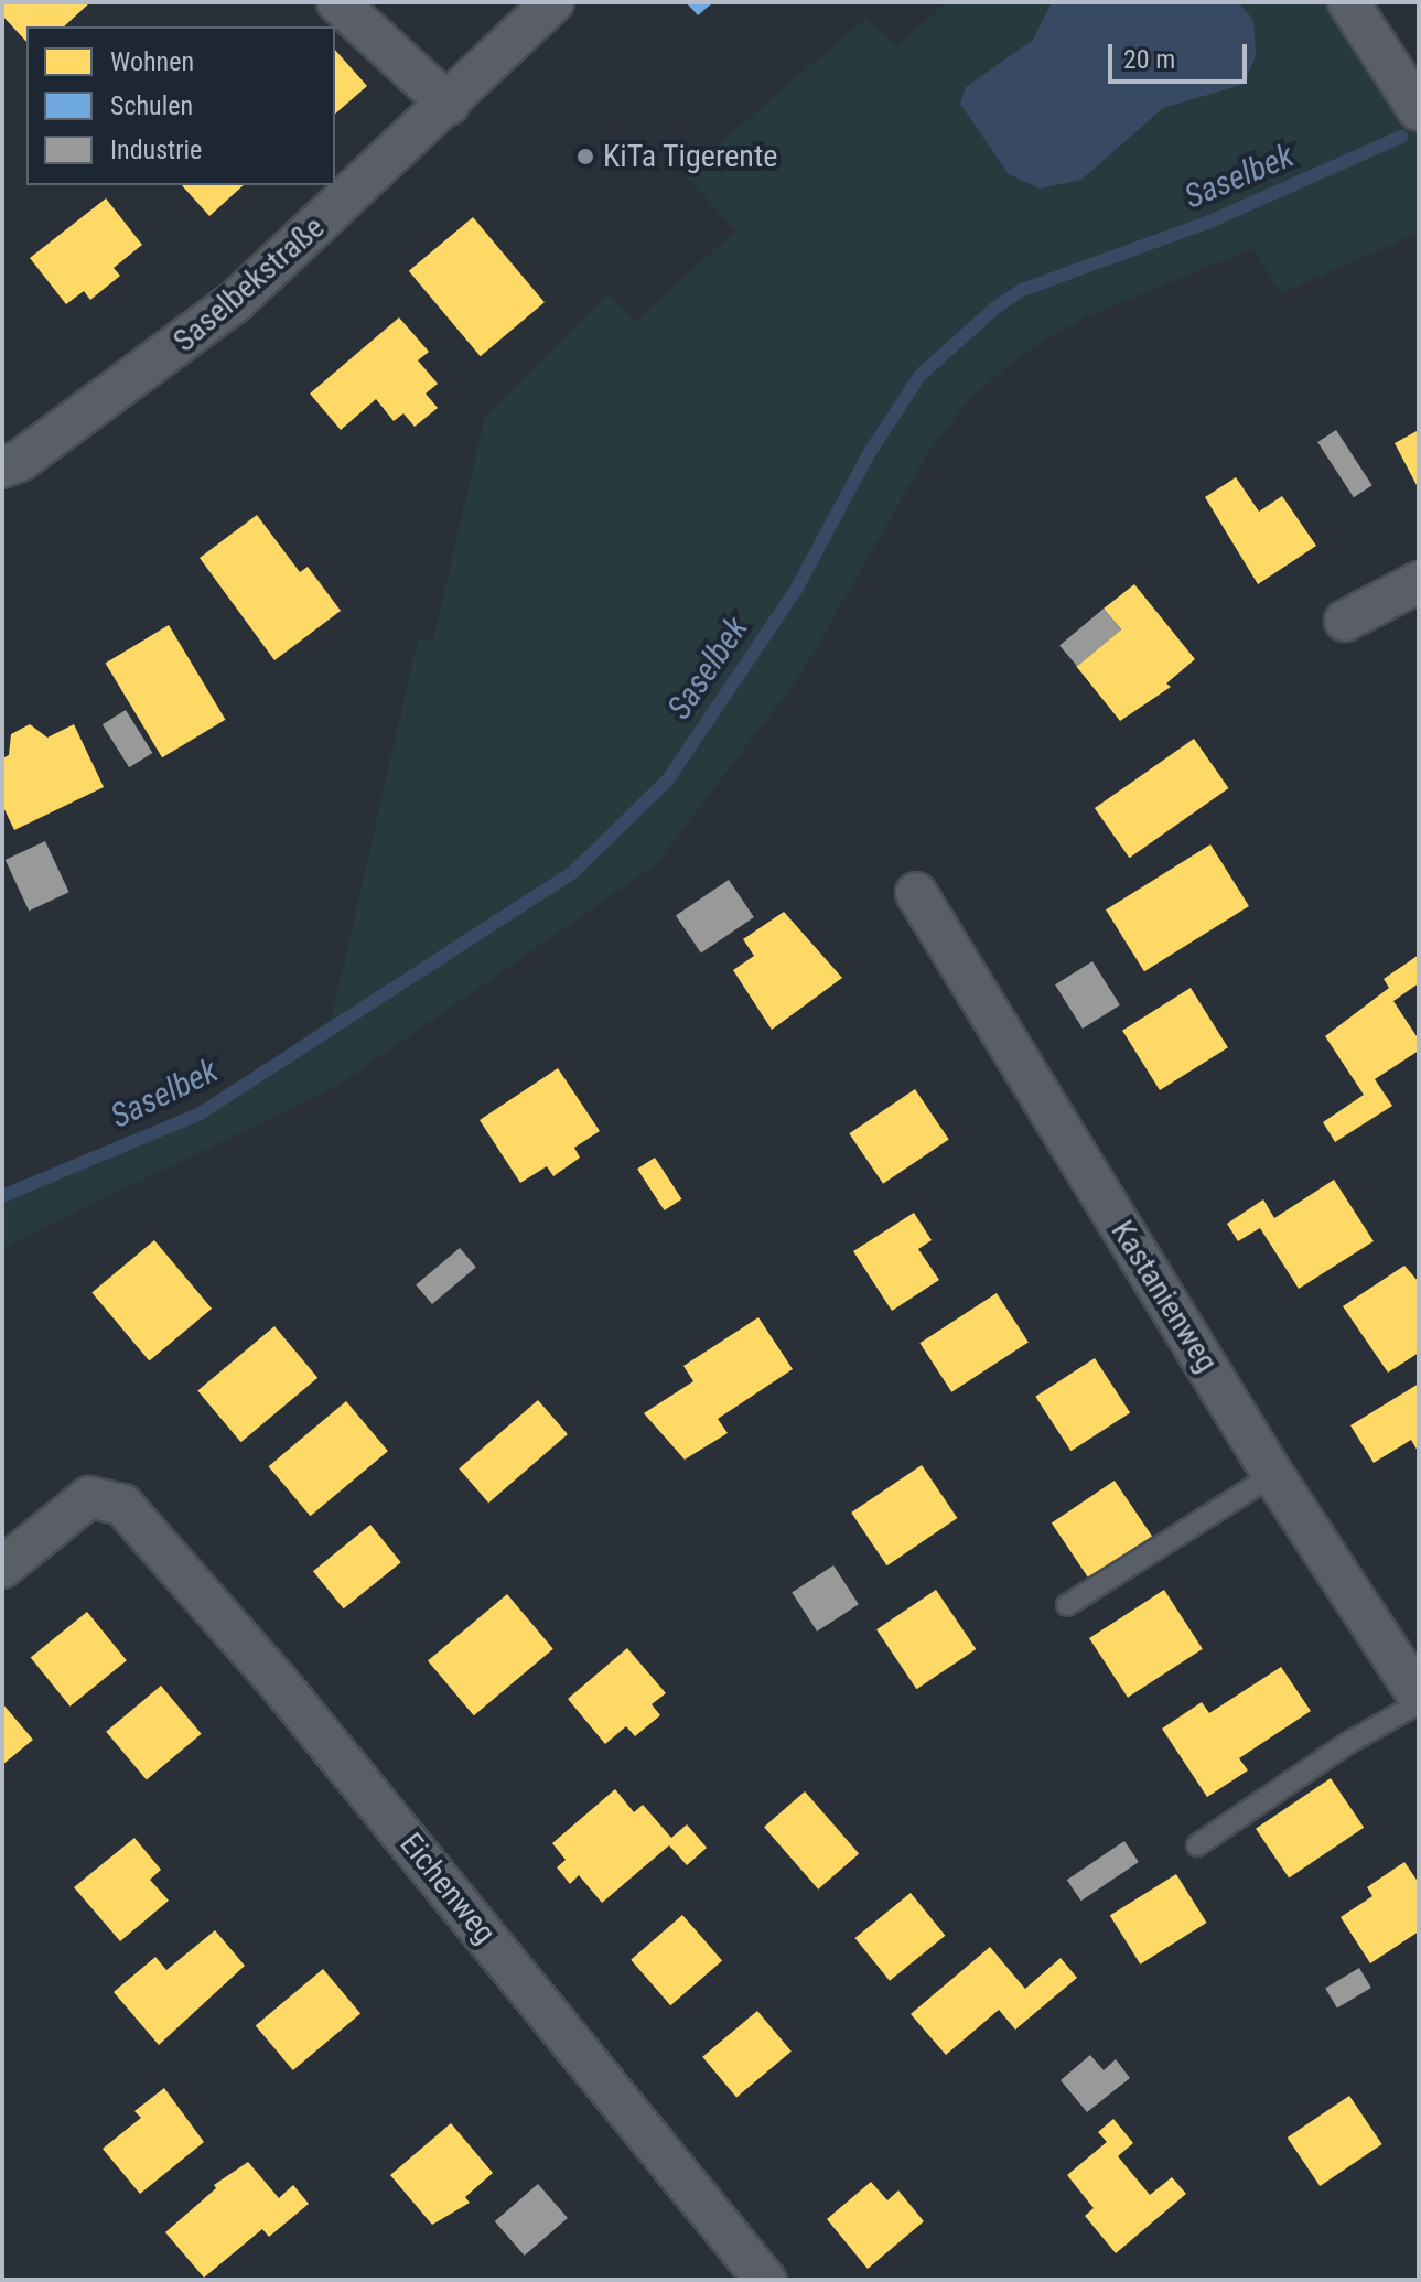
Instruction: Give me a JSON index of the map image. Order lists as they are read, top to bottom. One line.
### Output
{"streets":{"street":["Saselbekstraße","Kastanienweg","Eichenweg"]},"water":["Saselbek"],"places":["KiTa Tigerente"],"legend":["Wohnen","Schulen","Industrie"],"scale_bar":"20 m"}
